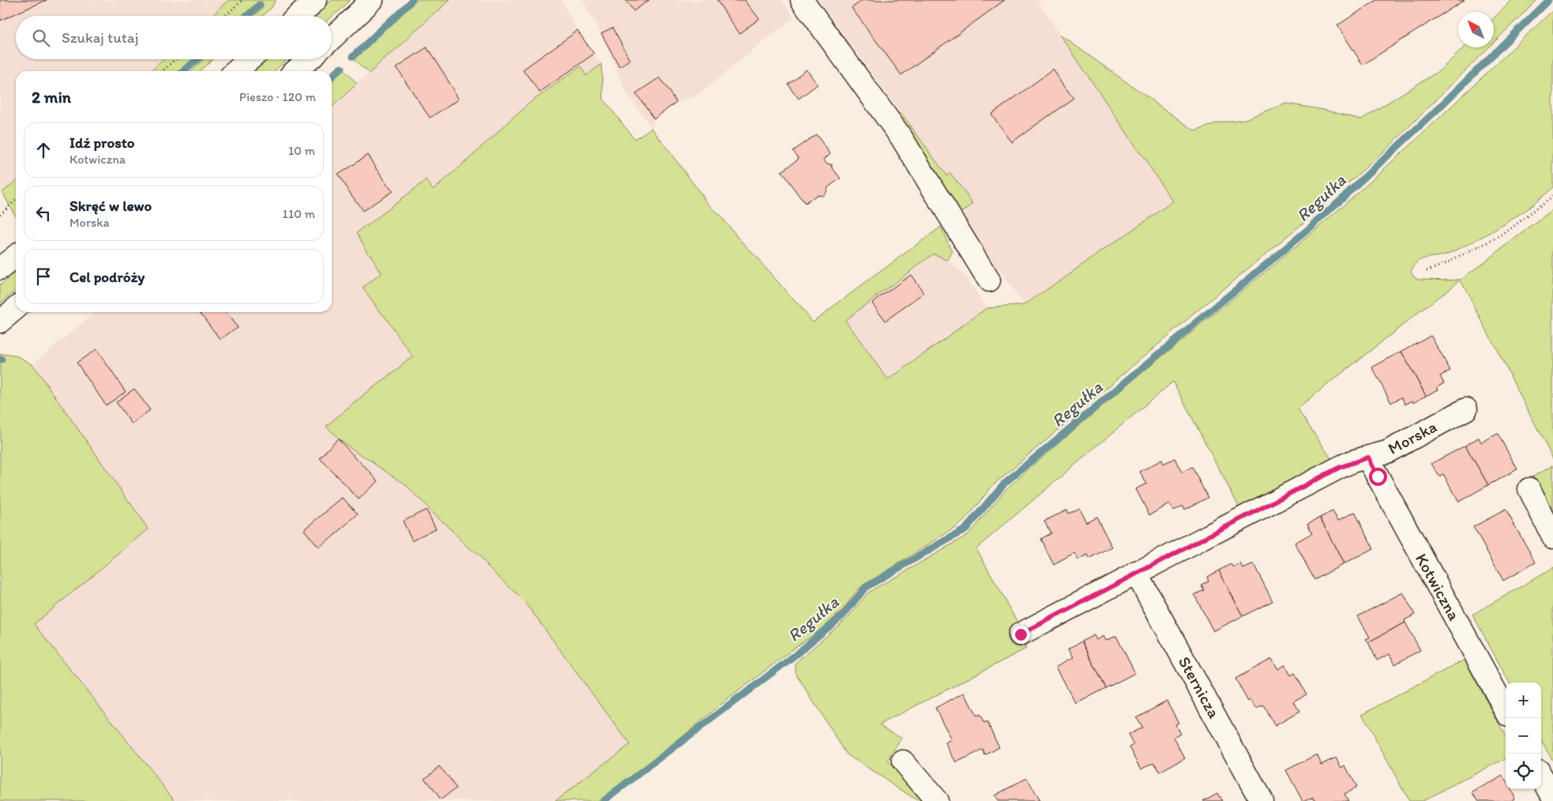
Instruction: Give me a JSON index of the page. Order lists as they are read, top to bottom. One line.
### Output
{"streets":{"street":["Morska","Kotwiczna","Sternicza"]},"crossings":[["Morska","Kotwiczna"],["Morska","Sternicza"]],"water":["Regułka"],"north":"top left","page":{"search":"Szukaj tutaj","heading":["2 min","Pieszo · 120 m"],"list":[["Idź prosto","Kotwiczna","10 m"],["Skręć w lewo","Morska","110 m"],"Cel podróży"],"map_buttons":["+","−"]}}
